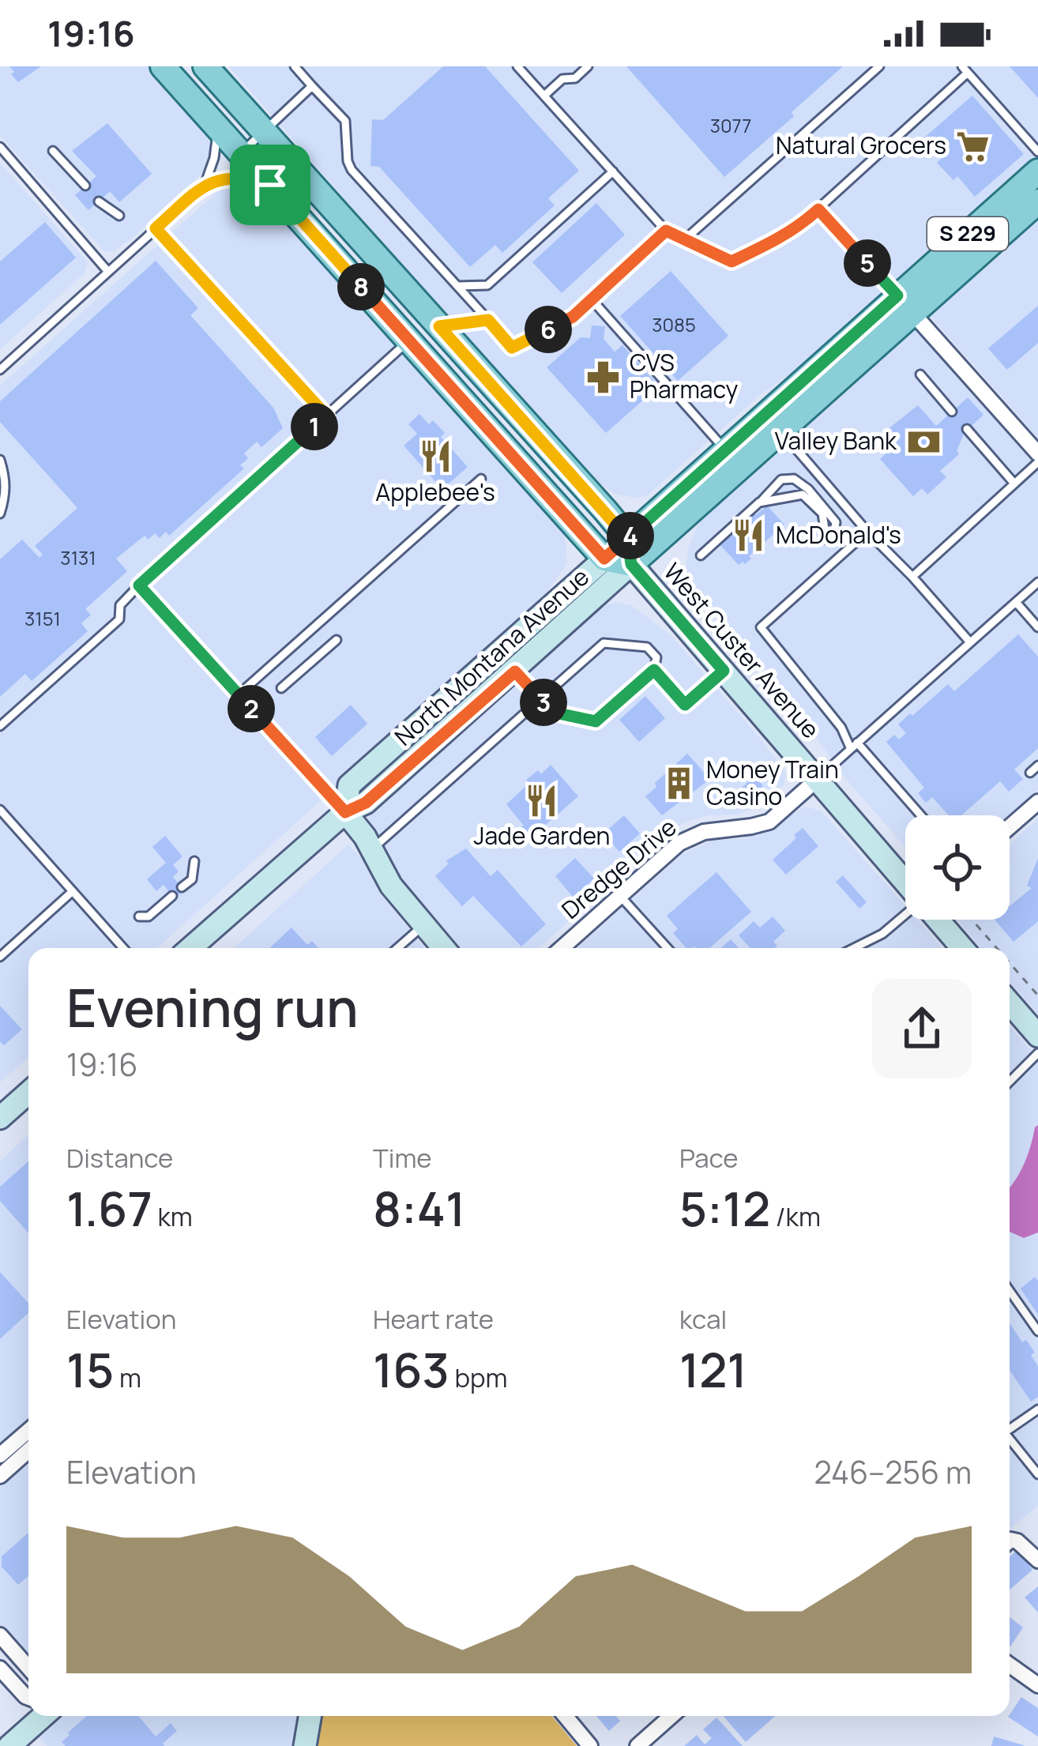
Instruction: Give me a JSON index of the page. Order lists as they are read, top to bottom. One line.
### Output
{"streets":{"main road":["S 229","West Custer Avenue","North Montana Avenue"],"street":["Dredge Drive"]},"crossings":[["West Custer Avenue","North Montana Avenue"],["West Custer Avenue","Dredge Drive"]],"places":{"supermarket":["Natural Grocers"],"pharmacy":["CVS Pharmacy"],"bank":["Valley Bank"],"restaurant":["Applebee's","McDonald's","Jade Garden"],"building":["Money Train Casino"]},"house_numbers":["3077","3085","3131","3151"],"page":{"status":"19:16","pins":["5","8","6","1","4","3","2"],"heading":["Evening run","19:16"],"stats":[["Distance","1.67 km"],["Time","8:41"],["Pace","5:12 /km"],["Elevation","15 m"],["Heart rate","163 bpm"],["kcal","121"]],"chart":["Elevation","246–256 m"]}}
